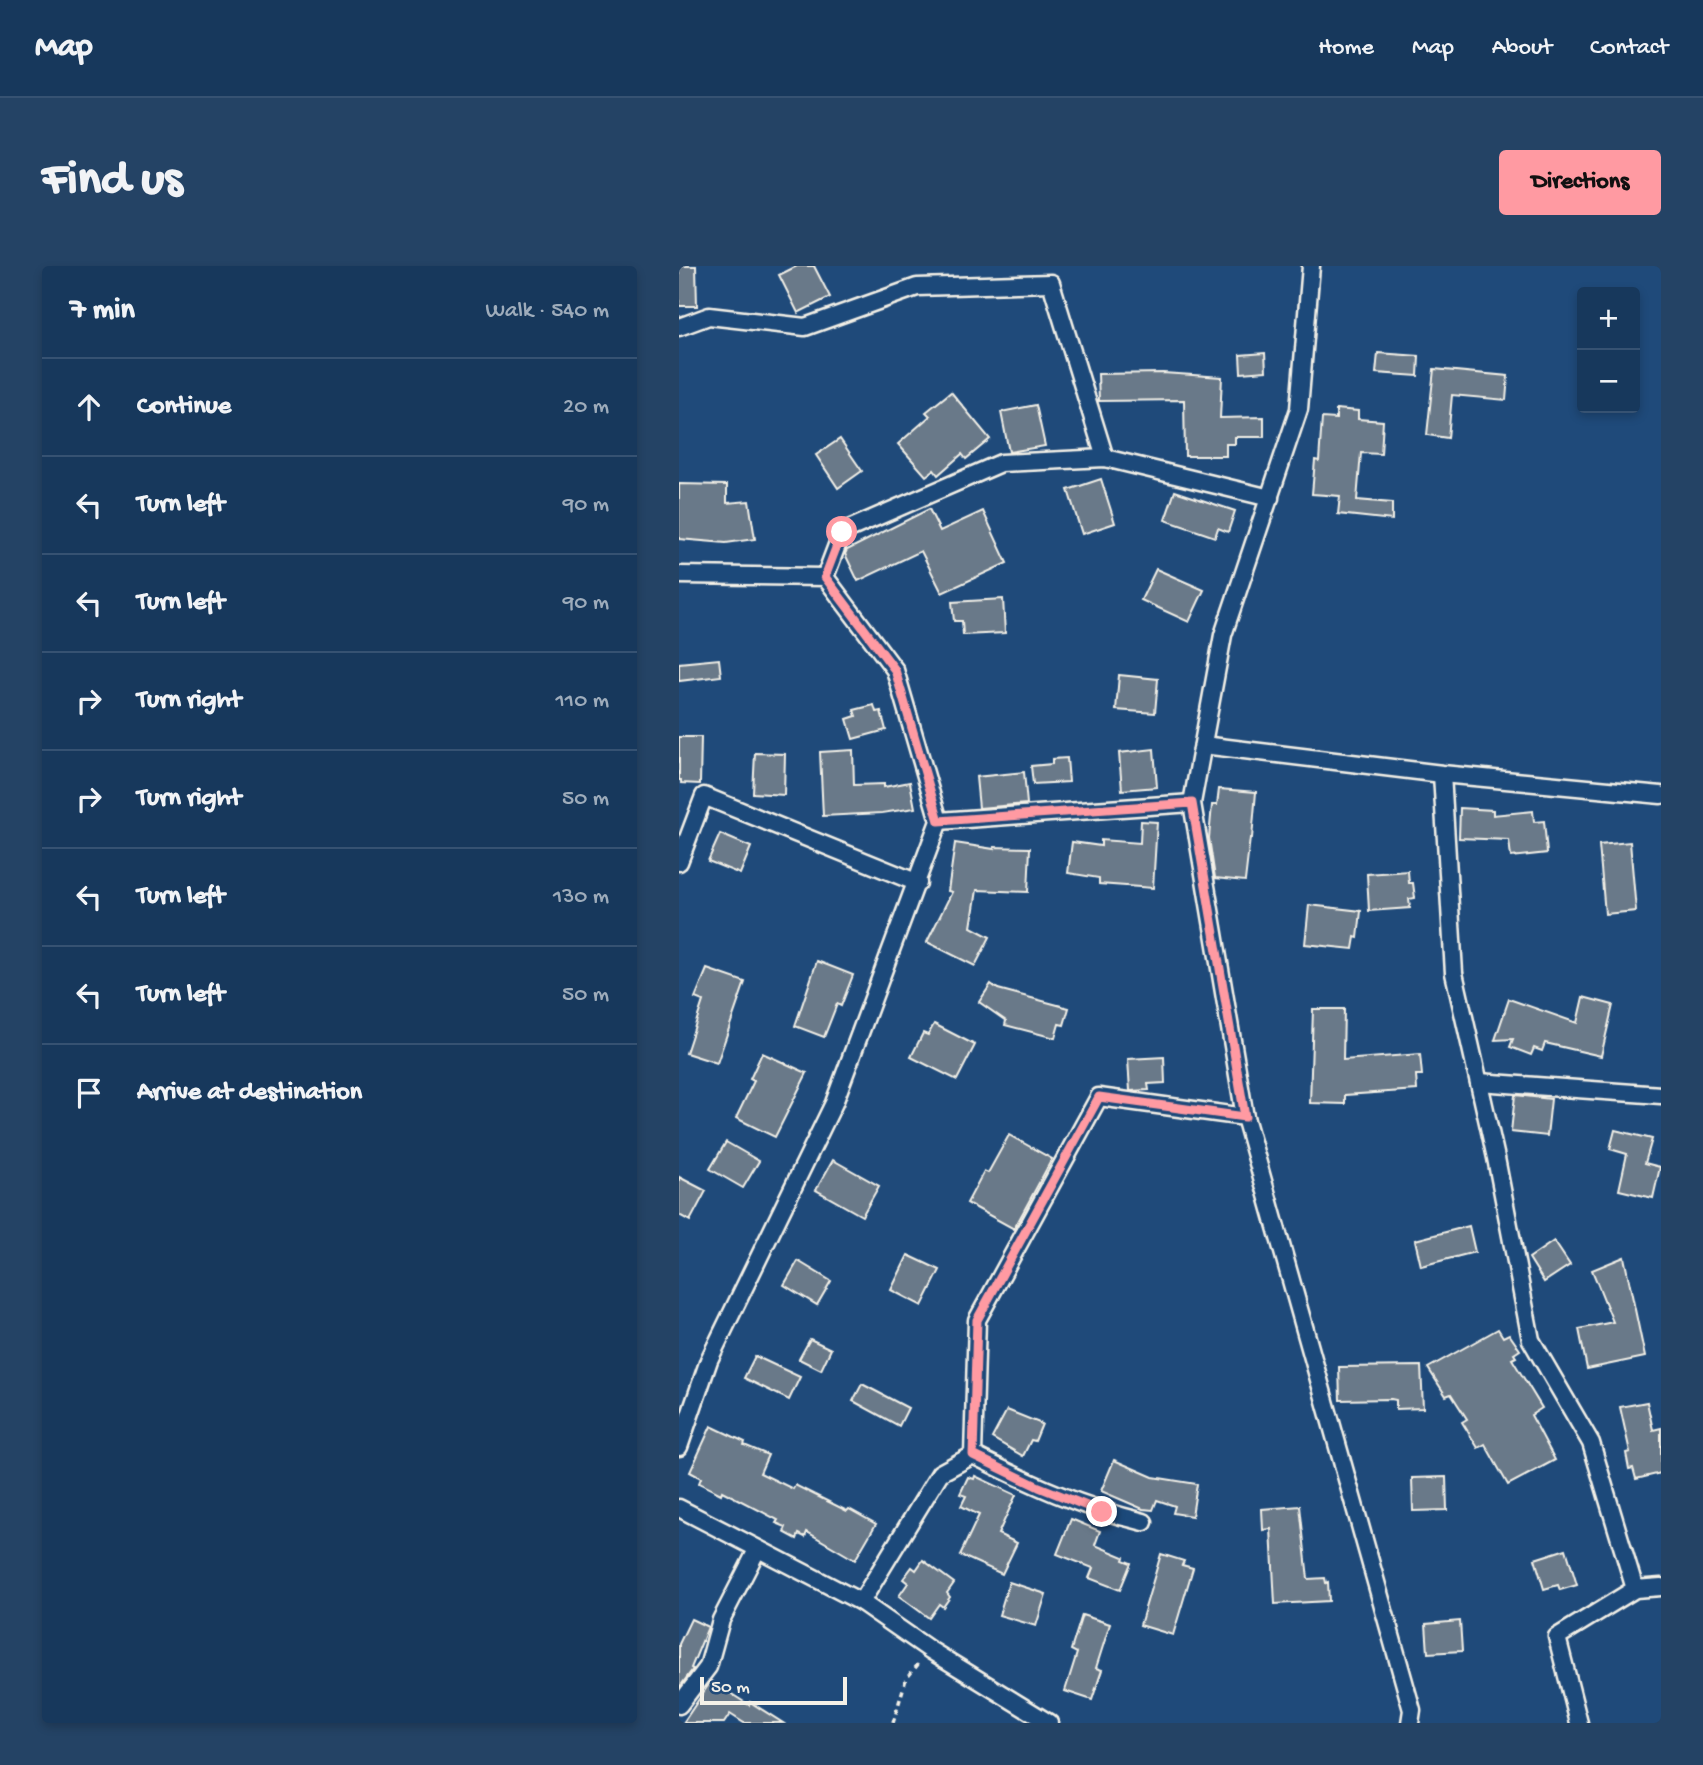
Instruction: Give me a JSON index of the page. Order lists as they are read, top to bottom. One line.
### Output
{"scale_bar":"50 m","page":{"header":"Map","nav":["Home","Map","About","Contact"],"buttons":"Directions","title":"Find us","heading":["7 min","Walk · 540 m"],"map_buttons":["+","−"],"list":[["Continue","20 m"],["Turn left","90 m"],["Turn left","90 m"],["Turn right","110 m"],["Turn right","50 m"],["Turn left","130 m"],["Turn left","50 m"],"Arrive at destination"],"scale":"50 m"}}
